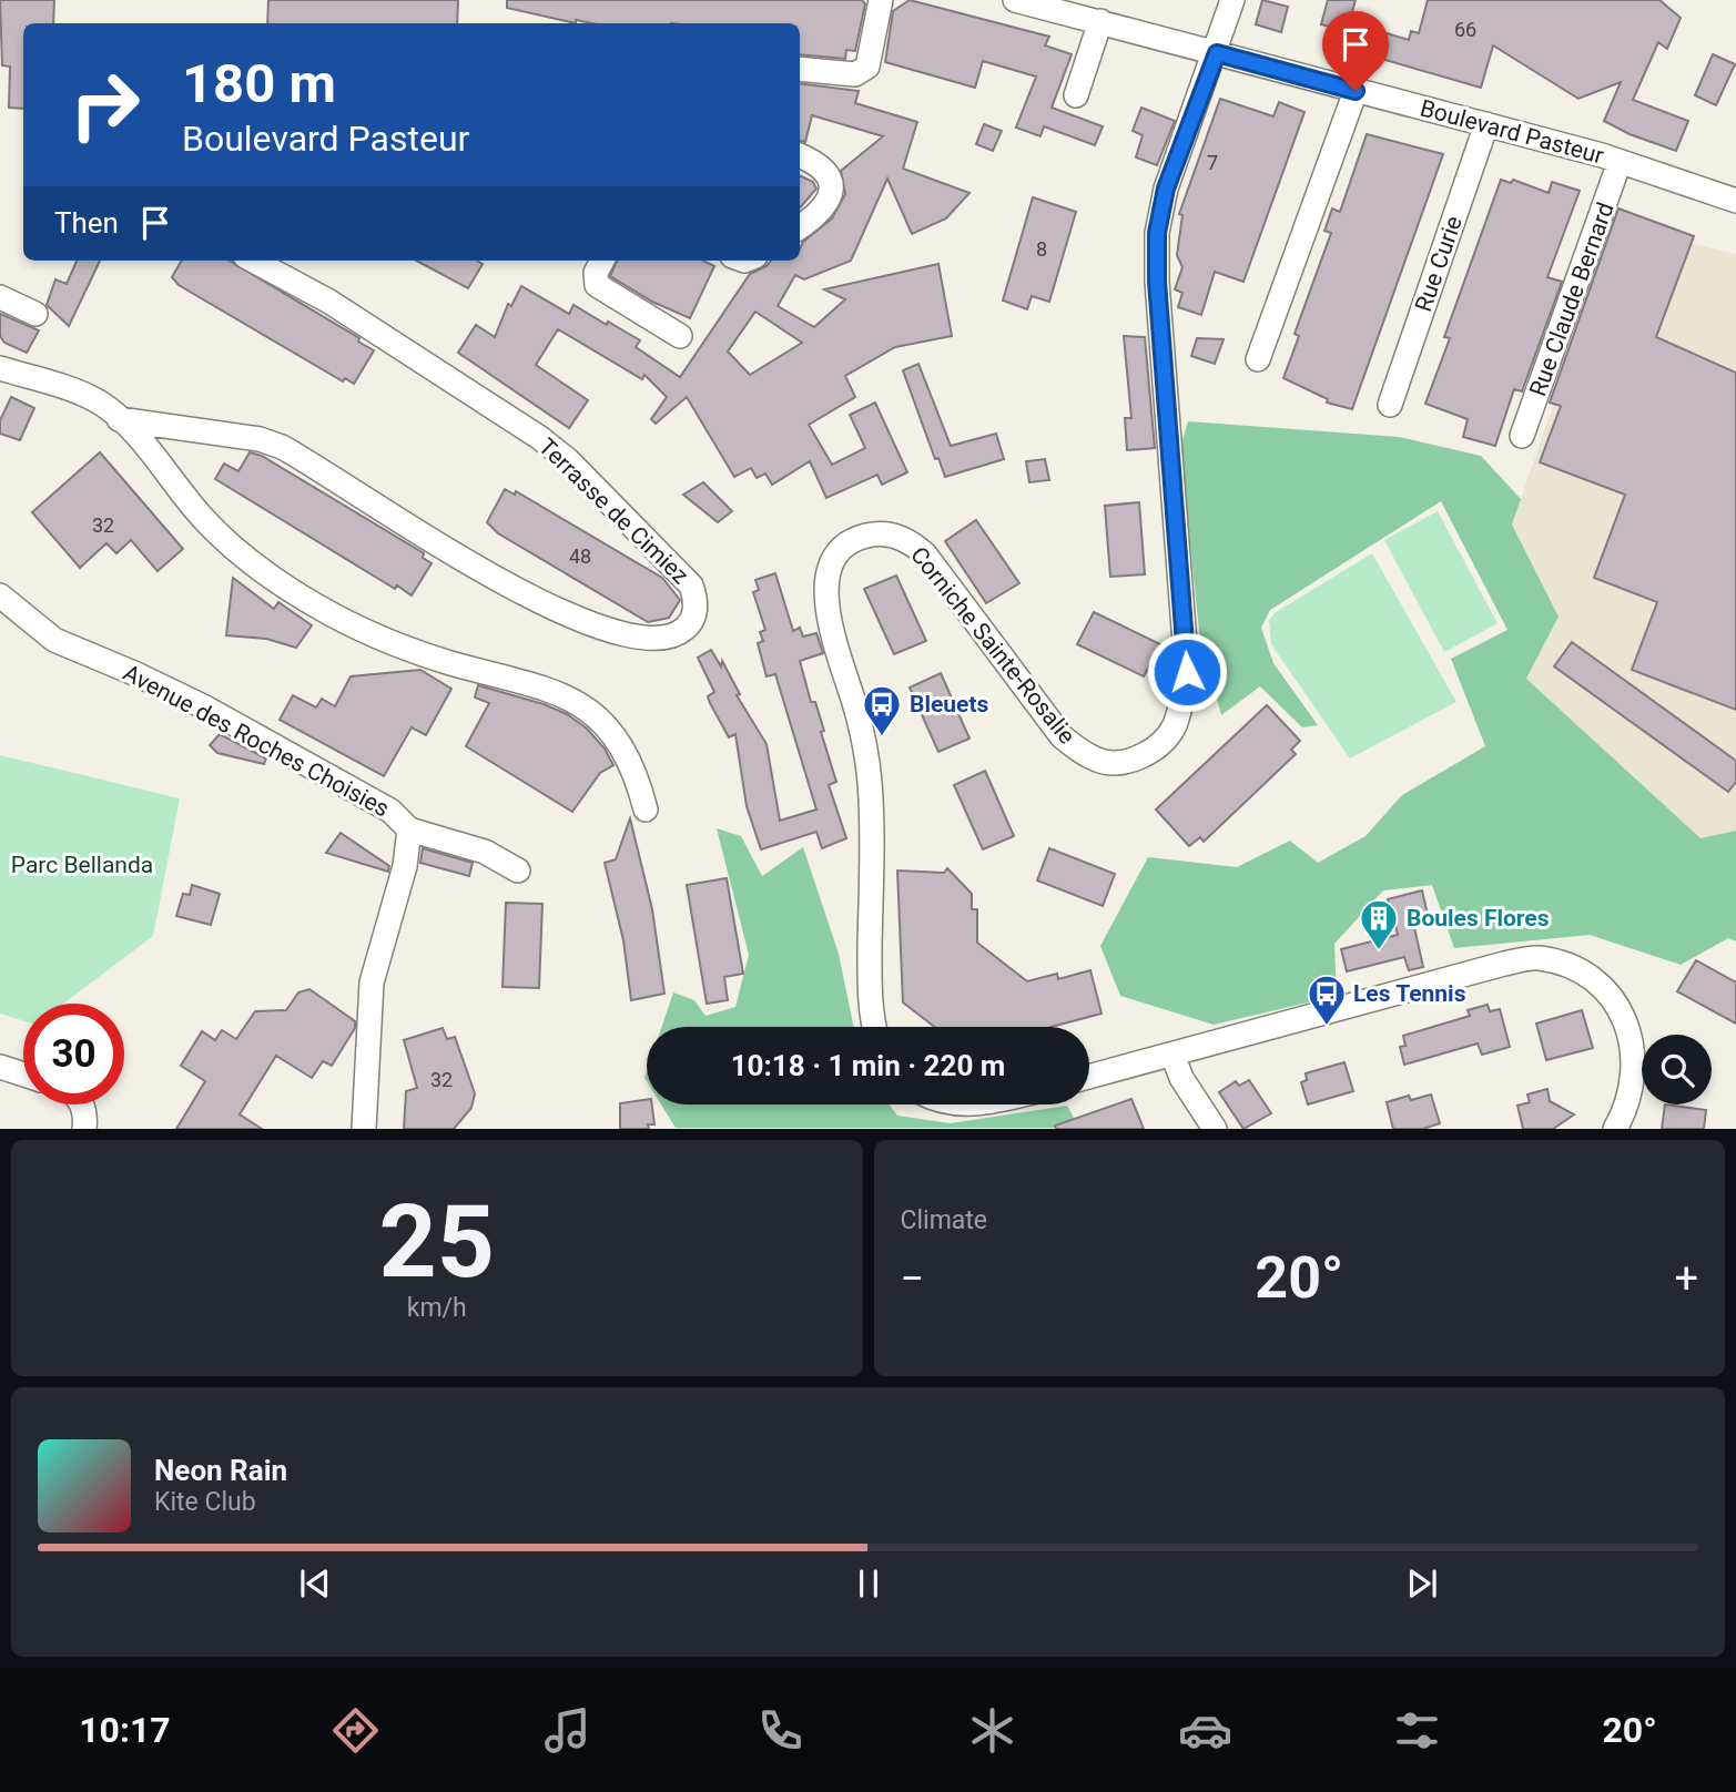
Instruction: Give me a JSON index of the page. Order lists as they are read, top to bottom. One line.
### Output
{"streets":{"street":["Boulevard Pasteur","Rue Curie","Rue Claude Bernard","Terrasse de Cimiez","Corniche Sainte-Rosalie","Avenue des Roches Choisies"]},"crossings":[["Boulevard Pasteur","Rue Curie"],["Boulevard Pasteur","Rue Claude Bernard"],["Boulevard Pasteur","Corniche Sainte-Rosalie"]],"parks":["Parc Bellanda"],"places":{"bus stop":["Bleuets","Les Tennis"],"building":["Boules Flores"]},"house_numbers":["66","7","8","32","48","32"],"page":{"turn":["180 m","Boulevard Pasteur"],"then":"Then","limit":"30","trip":"10:18 · 1 min · 220 m","tile":[["25","km/h"],"Climate"],"heat":["−","20°","+"],"song":["Neon Rain","Kite Club"],"tabs":["10:17","20°"]}}
